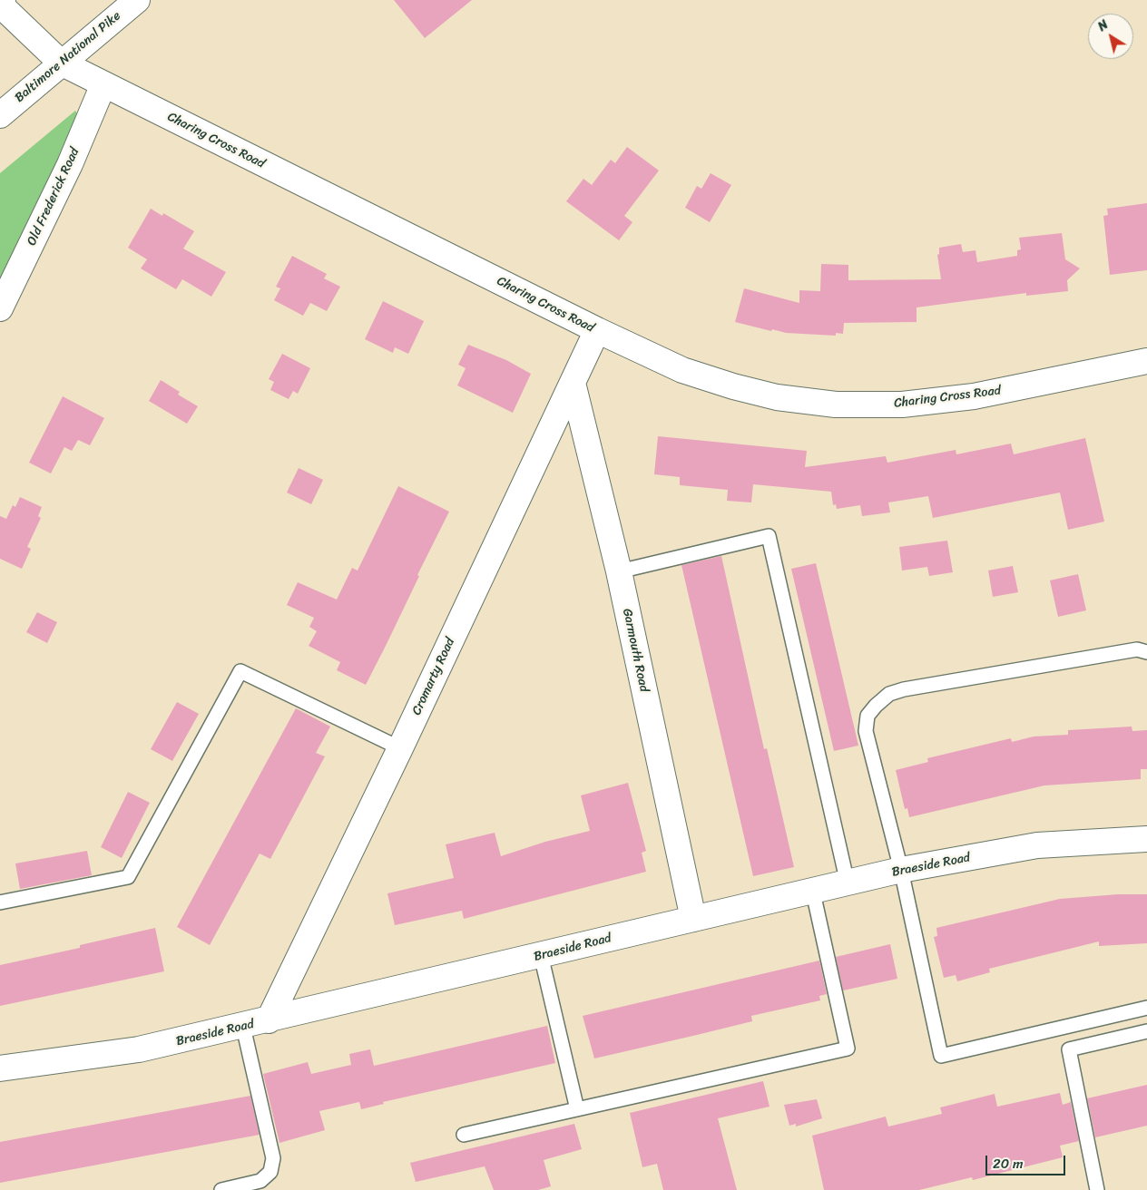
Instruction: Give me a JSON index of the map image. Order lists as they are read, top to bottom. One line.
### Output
{"streets":{"street":["Baltimore National Pike","Charing Cross Road","Old Frederick Road","Garmouth Road","Cromarty Road","Braeside Road"]},"crossings":[["Baltimore National Pike","Charing Cross Road"],["Charing Cross Road","Old Frederick Road"],["Charing Cross Road","Cromarty Road"],["Garmouth Road","Cromarty Road"],["Garmouth Road","Braeside Road"],["Cromarty Road","Braeside Road"]],"scale_bar":"20 m","north":"top left"}
